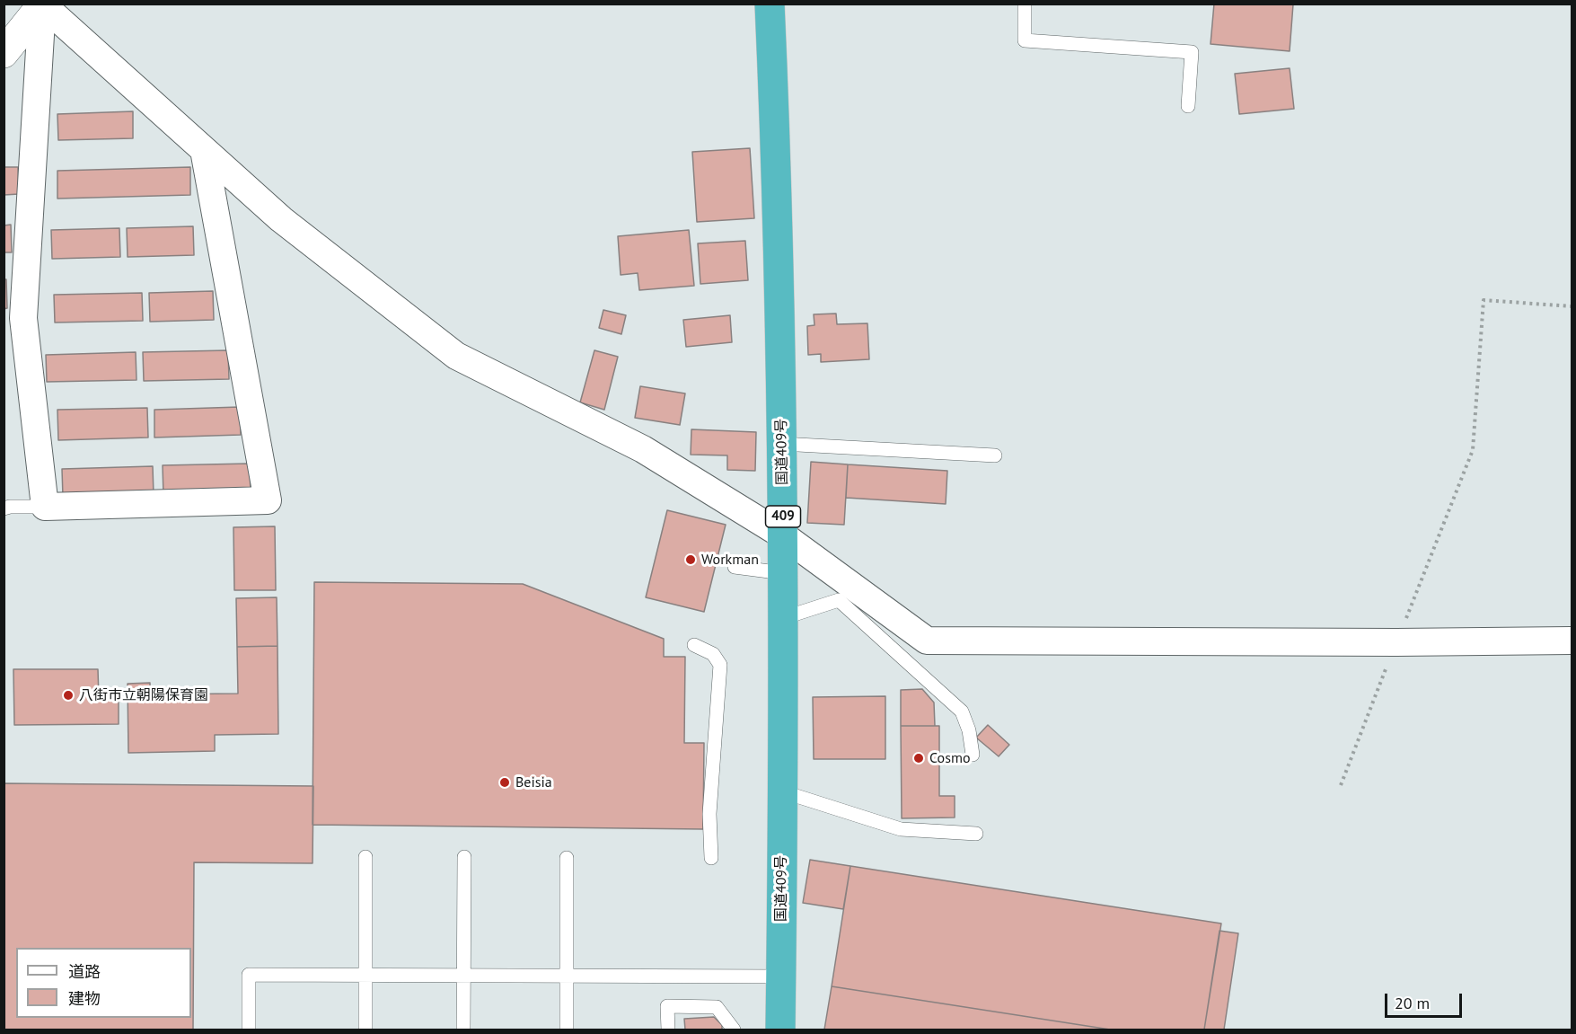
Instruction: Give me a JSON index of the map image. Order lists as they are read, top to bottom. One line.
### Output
{"streets":{"highway":["国道409号","409"]},"places":["Workman","八街市立朝陽保育園","Cosmo","Beisia"],"legend":["道路","建物"],"scale_bar":"20 m"}
